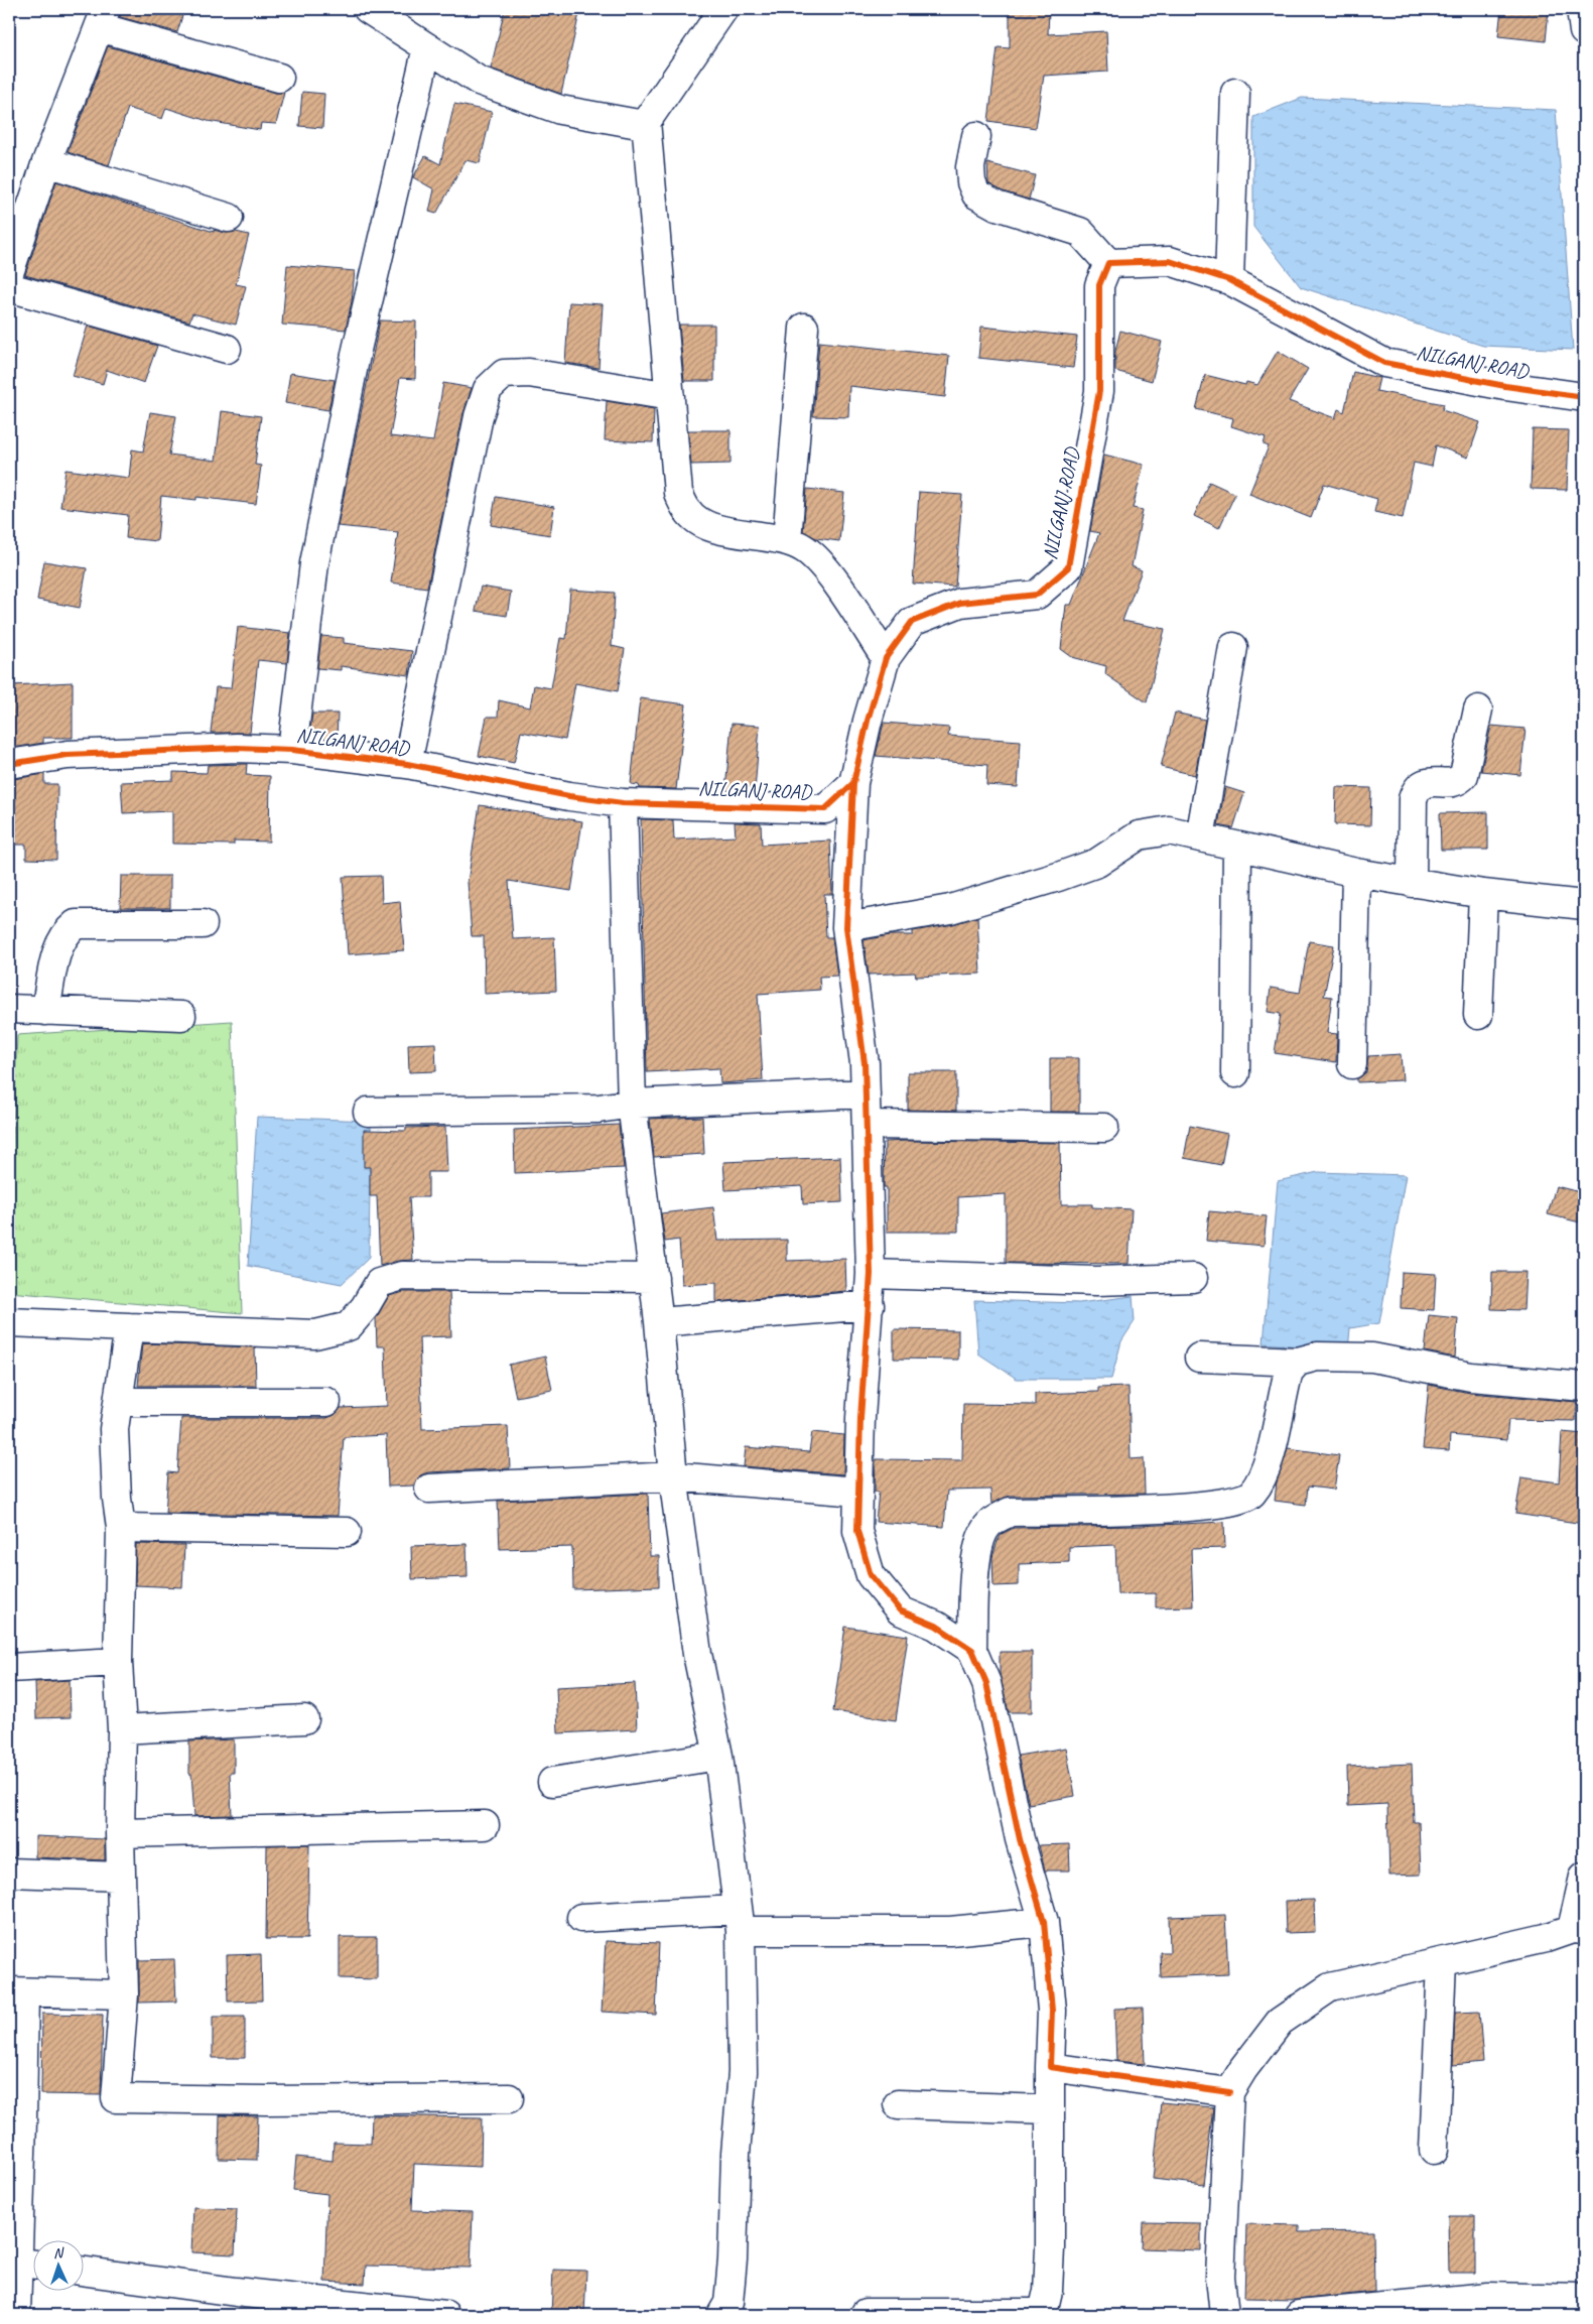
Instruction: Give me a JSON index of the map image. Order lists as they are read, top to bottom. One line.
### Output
{"streets":{"street":["NILGANJ ROAD"]},"north":"top"}
